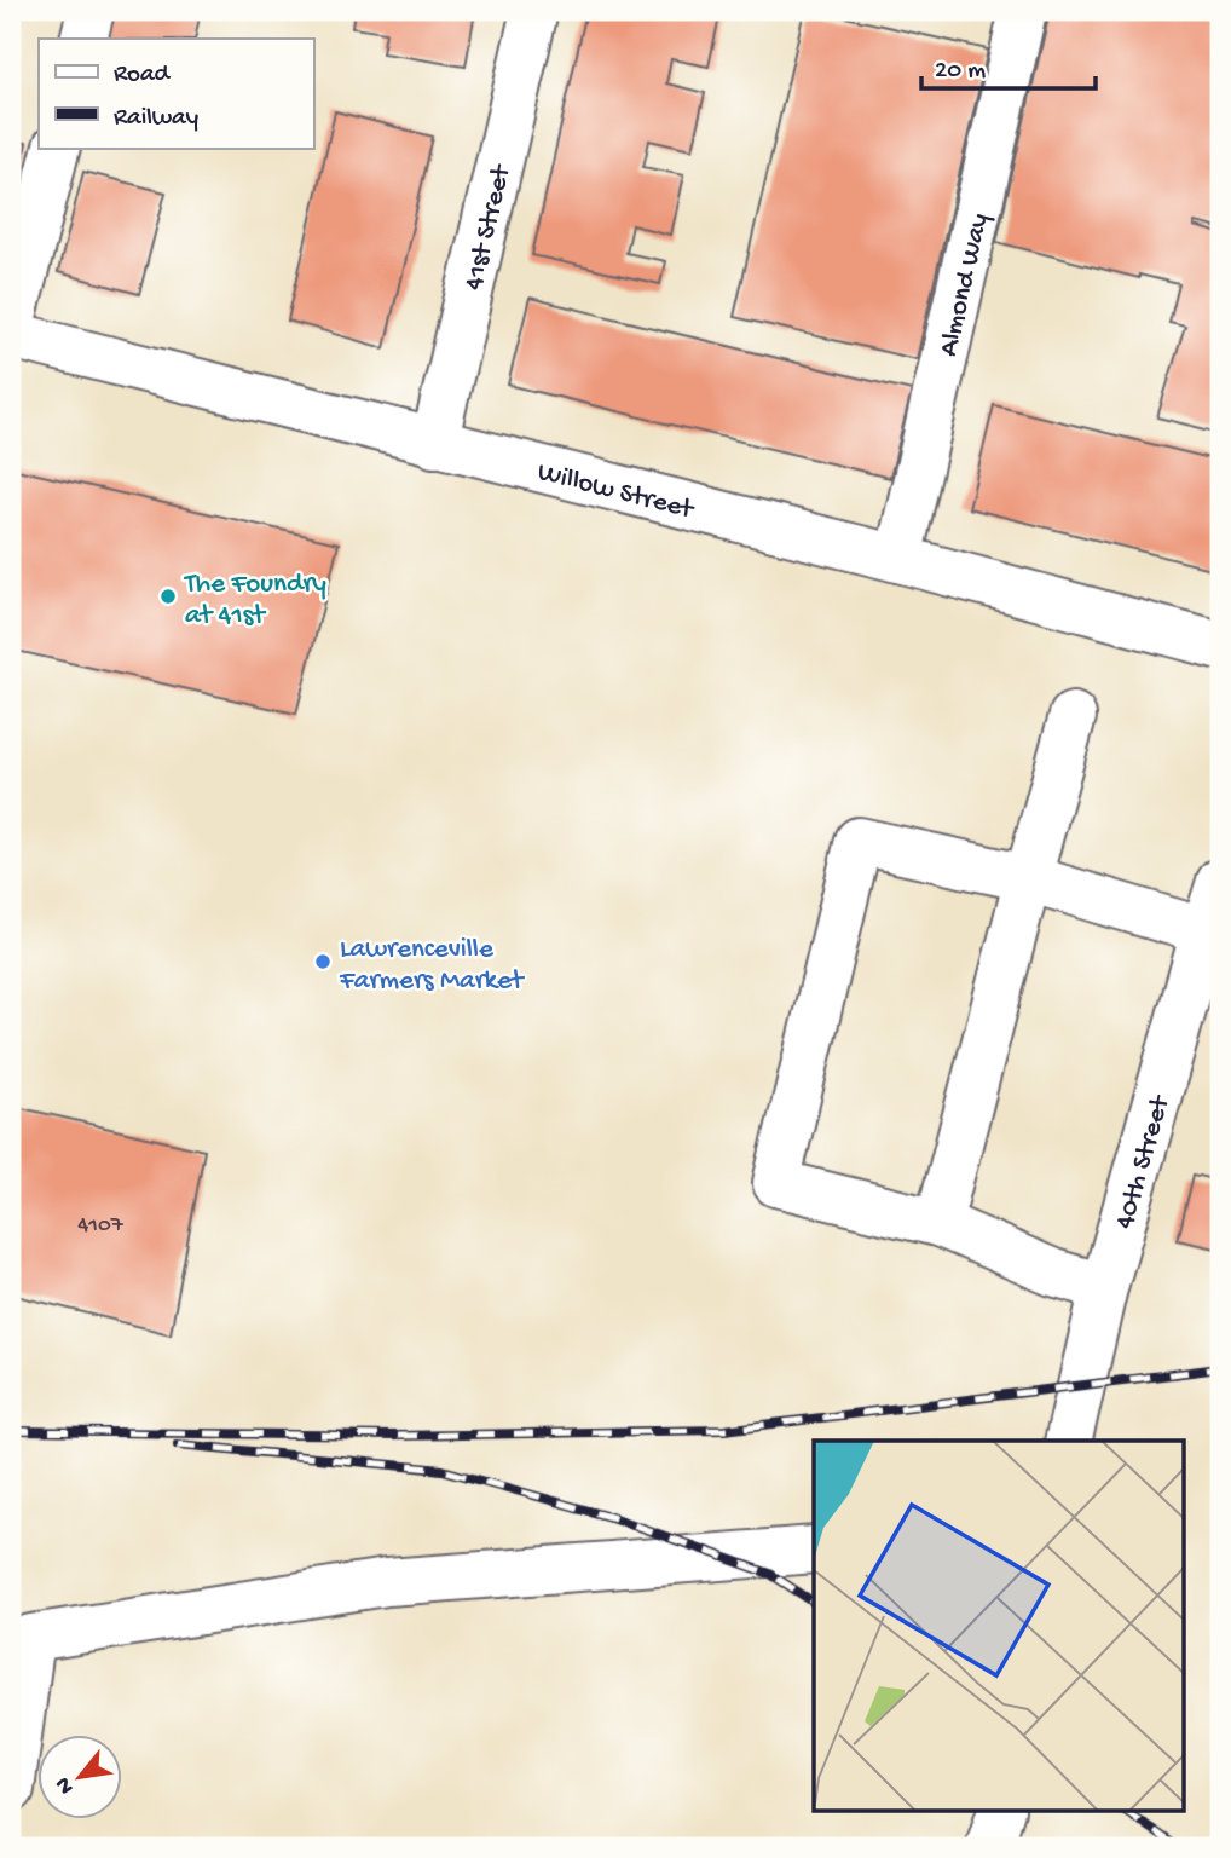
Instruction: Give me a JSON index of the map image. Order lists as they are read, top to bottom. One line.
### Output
{"streets":{"street":["41st Street","Almond Way","Willow Street","40th Street"]},"crossings":[["41st Street","Willow Street"],["Almond Way","Willow Street"]],"places":["The Foundry at 41st","Lawrenceville Farmers Market"],"house_numbers":["4107"],"legend":["Road","Railway"],"scale_bar":"20 m","north":"bottom left"}
